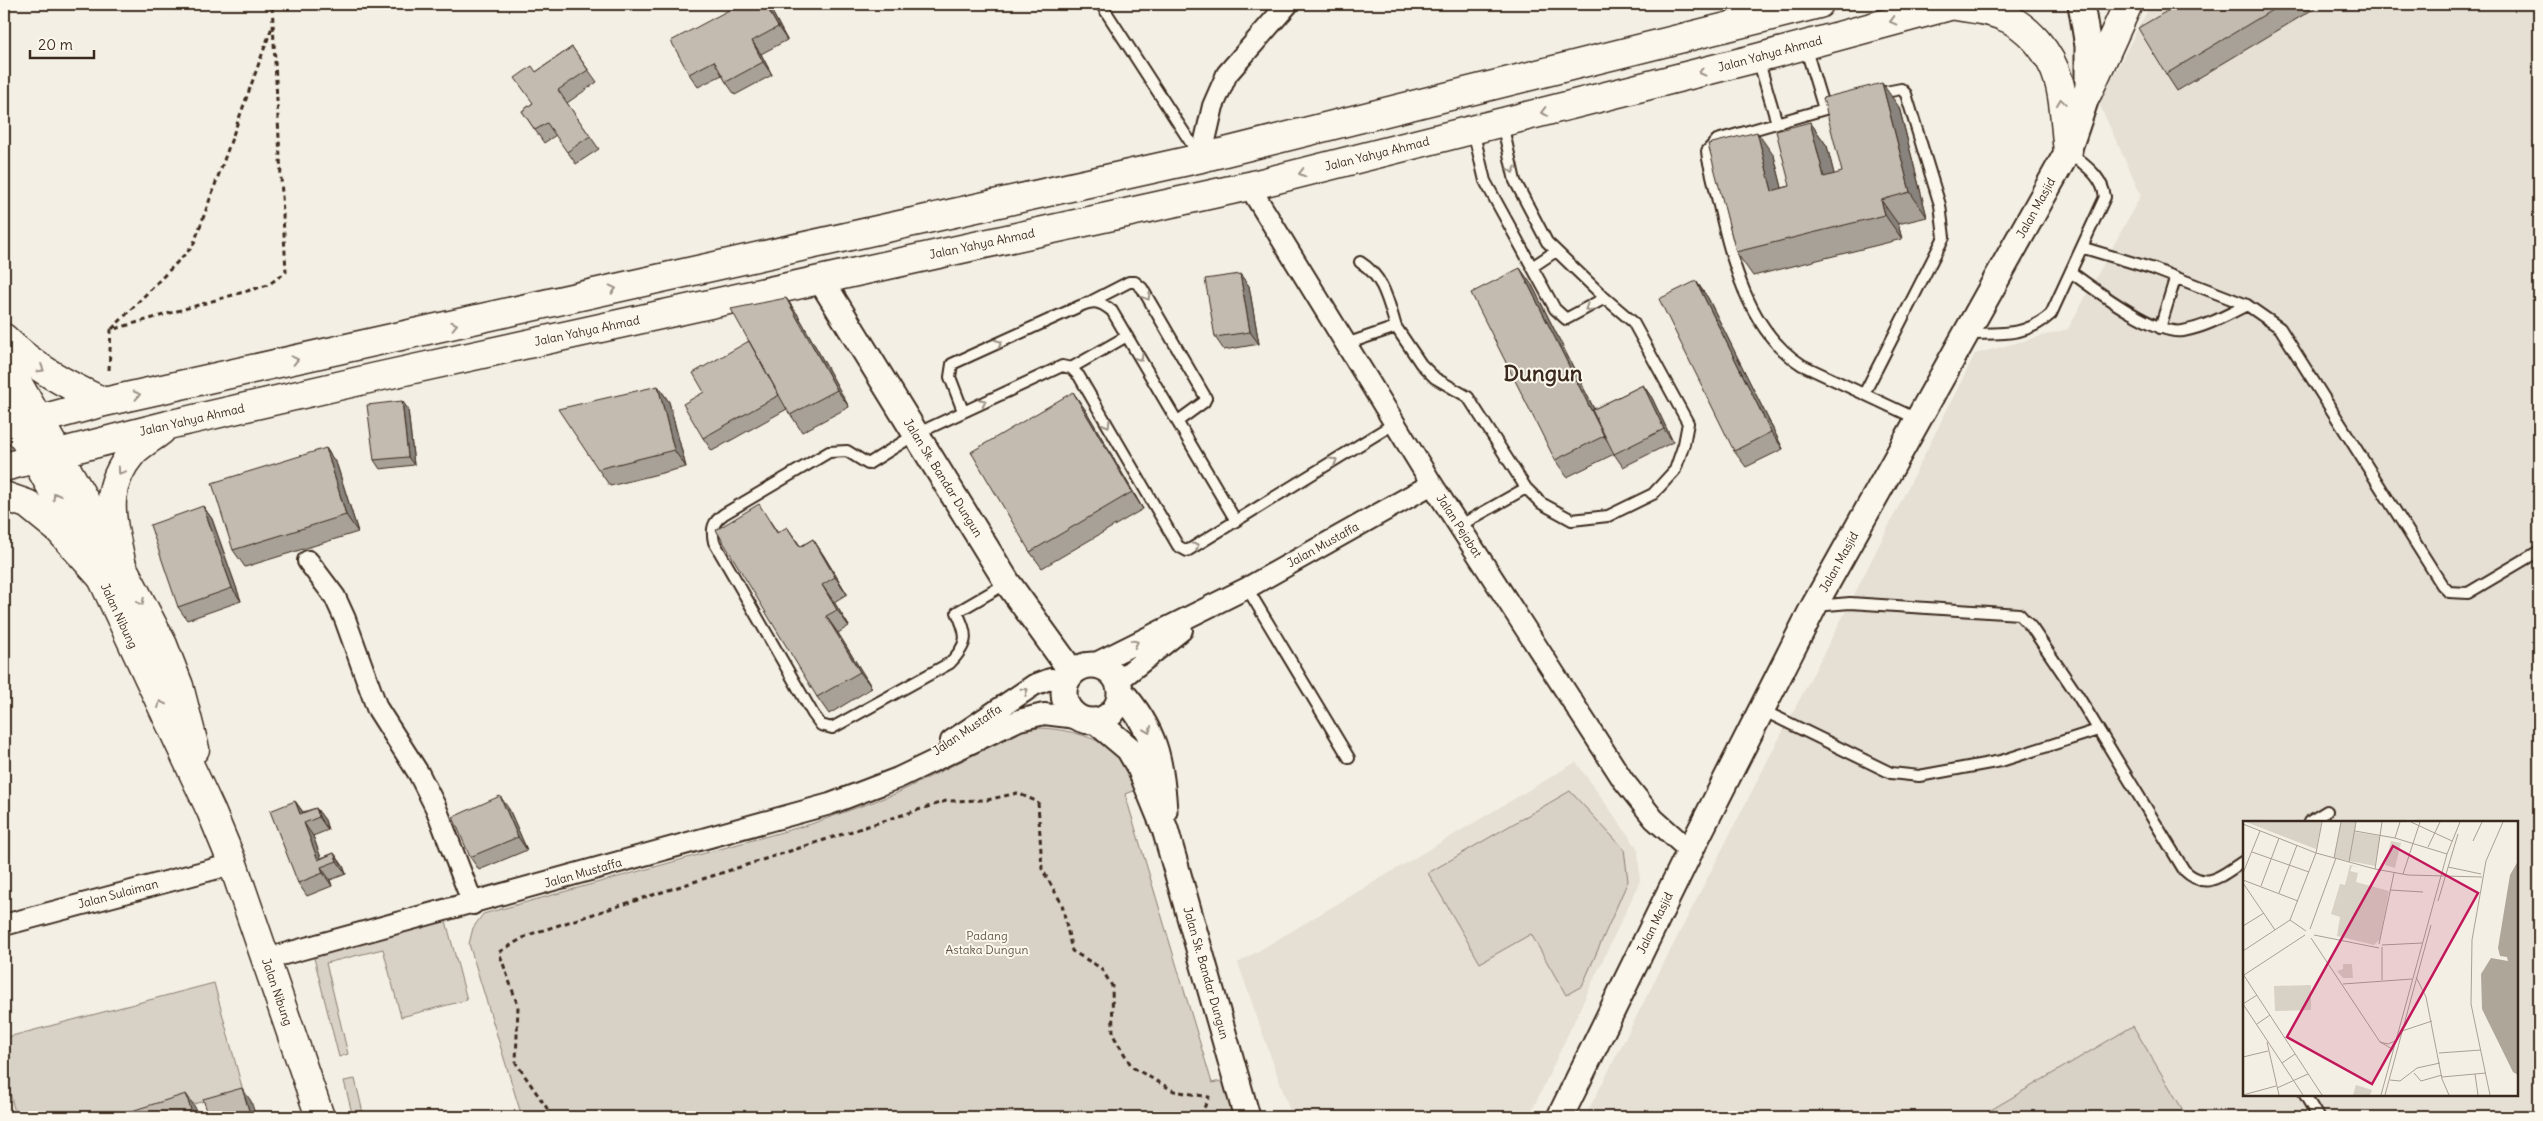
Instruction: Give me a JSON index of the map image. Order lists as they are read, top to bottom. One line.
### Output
{"streets":{"main road":["Jalan Yahya Ahmad","Jalan Nibung"],"street":["Jalan Masjid","Jalan Sk. Bandar Dungun","Jalan Pejabat","Jalan Mustaffa","Jalan Sulaiman"]},"crossings":[["Jalan Yahya Ahmad","Jalan Sk. Bandar Dungun"],["Jalan Yahya Ahmad","Jalan Pejabat"],["Jalan Yahya Ahmad","Jalan Nibung"],["Jalan Masjid","Jalan Pejabat"],["Jalan Sk. Bandar Dungun","Jalan Mustaffa"],["Jalan Pejabat","Jalan Mustaffa"],["Jalan Mustaffa","Jalan Nibung"],["Jalan Nibung","Jalan Sulaiman"]],"districts":["Dungun"],"parks":["Padang Astaka Dungun"],"scale_bar":"20 m"}
